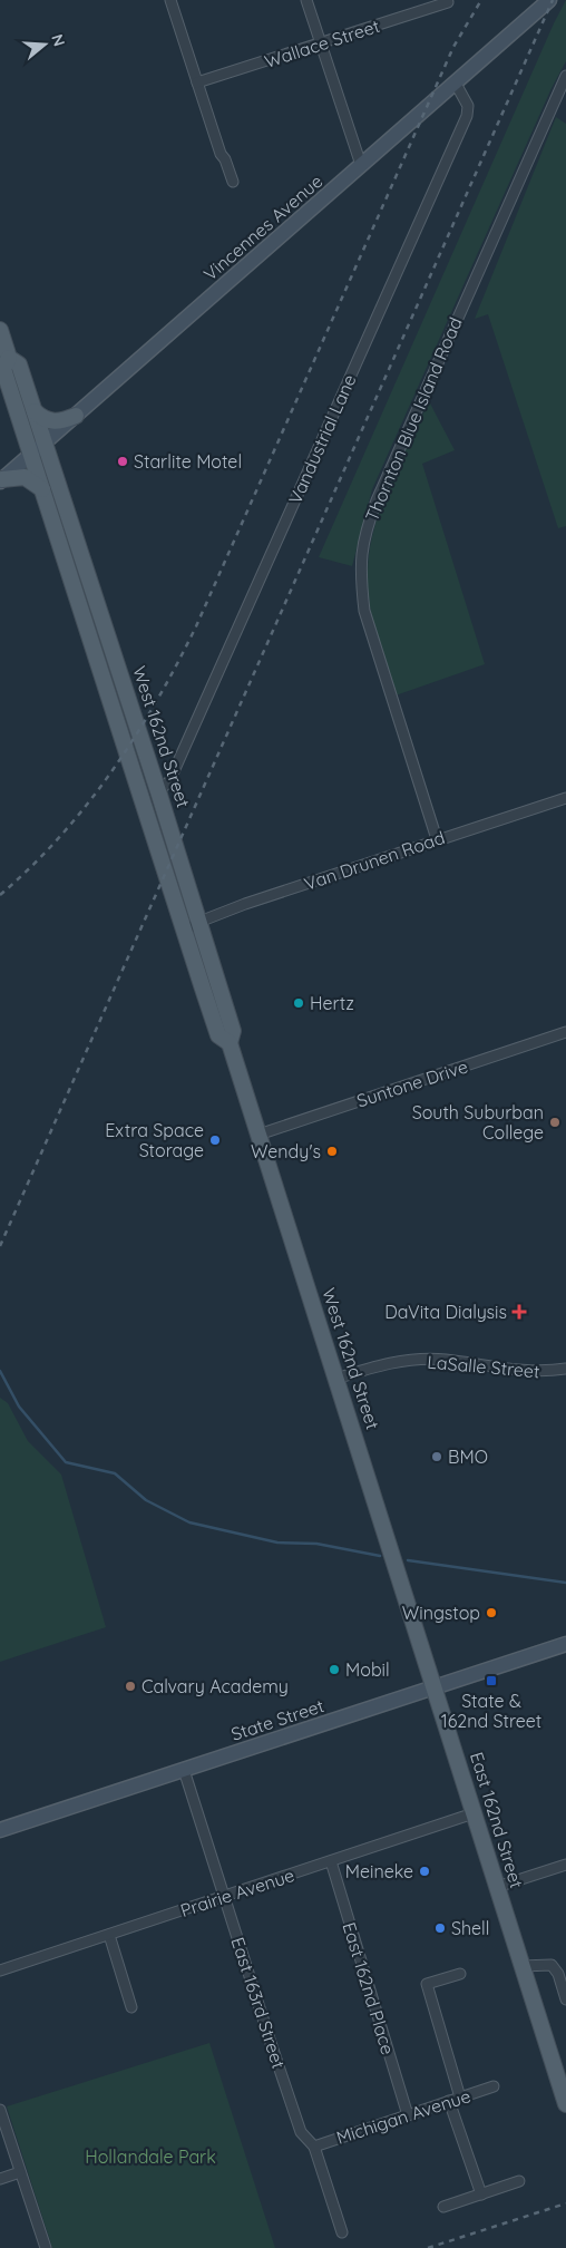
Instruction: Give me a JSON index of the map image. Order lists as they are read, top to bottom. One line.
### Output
{"streets":{"main road":["West 162nd Street","East 162nd Street"],"street":["Wallace Street","Vincennes Avenue","Thornton Blue Island Road","Vandustrial Lane","Van Drunen Road","Suntone Drive","LaSalle Street","State Street","Prairie Avenue","East 162nd Place","East 163rd Street","Michigan Avenue"]},"crossings":[["Vincennes Avenue","Vandustrial Lane"],["Vincennes Avenue","West 162nd Street"],["Thornton Blue Island Road","Van Drunen Road"],["Vandustrial Lane","West 162nd Street"],["West 162nd Street","Van Drunen Road"],["West 162nd Street","Suntone Drive"],["West 162nd Street","LaSalle Street"],["West 162nd Street","State Street"],["West 162nd Street","East 162nd Street"],["State Street","East 162nd Street"],["State Street","East 163rd Street"],["East 162nd Street","Prairie Avenue"],["Prairie Avenue","East 162nd Place"],["Prairie Avenue","East 163rd Street"],["East 162nd Place","Michigan Avenue"],["East 163rd Street","Michigan Avenue"]],"parks":["Hollandale Park"],"places":{"other":["Starlite Motel","Hertz","South Suburban College","Extra Space Storage","Wendy's","BMO","Wingstop","Mobil","Calvary Academy","Meineke","Shell"],"health":["DaVita Dialysis"],"transit":["State & 162nd Street"]},"north":"right"}
